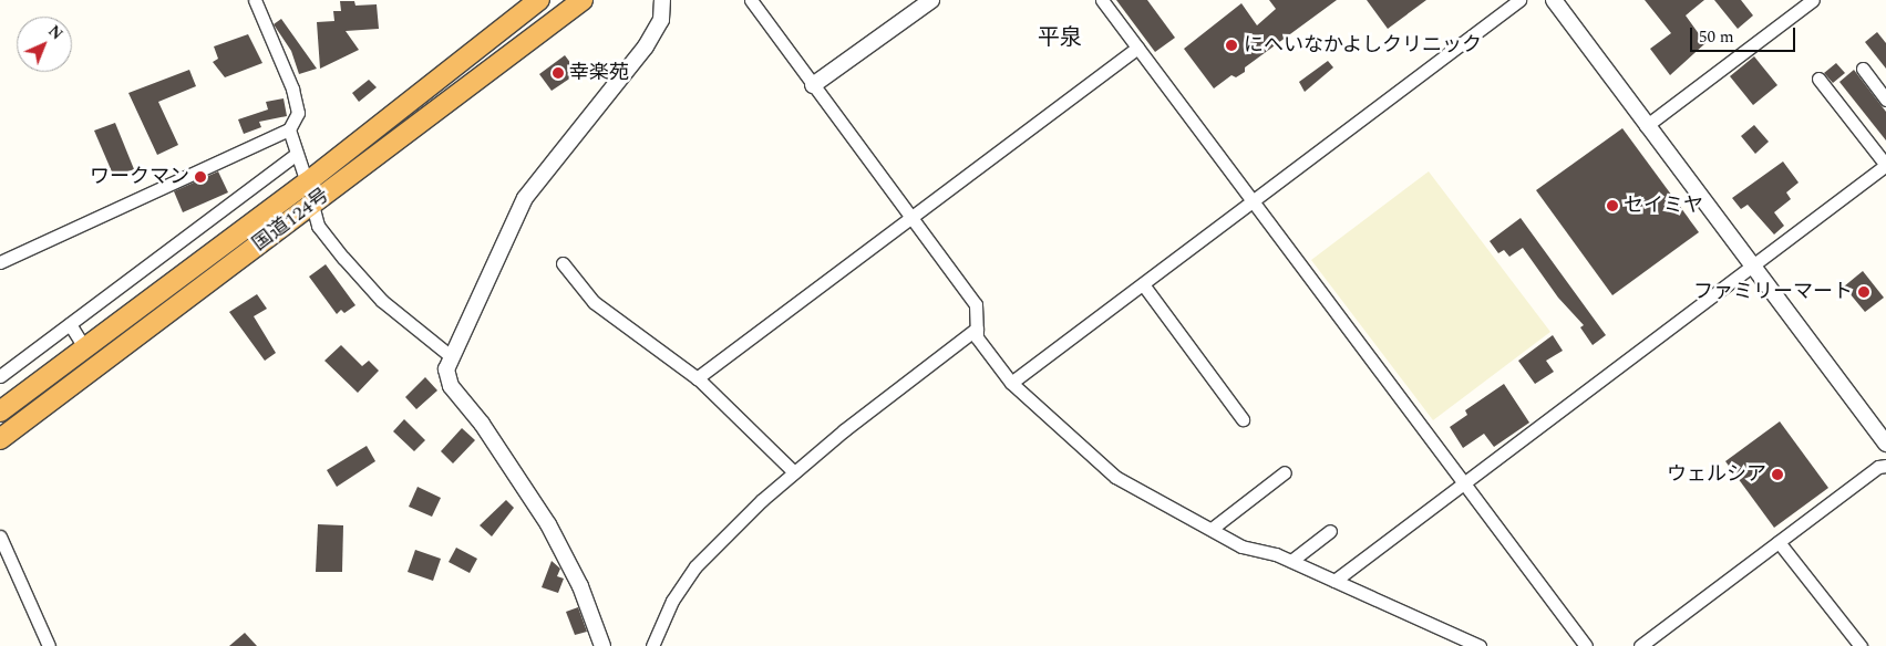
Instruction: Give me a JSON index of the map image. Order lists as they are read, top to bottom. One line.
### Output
{"streets":{"highway":["国道124号"]},"districts":["平泉"],"places":["にへいなかよしクリニック","幸楽苑","ワークマン","セイミヤ","ファミリーマート","ウェルシア"],"scale_bar":"50 m","north":"top right"}
